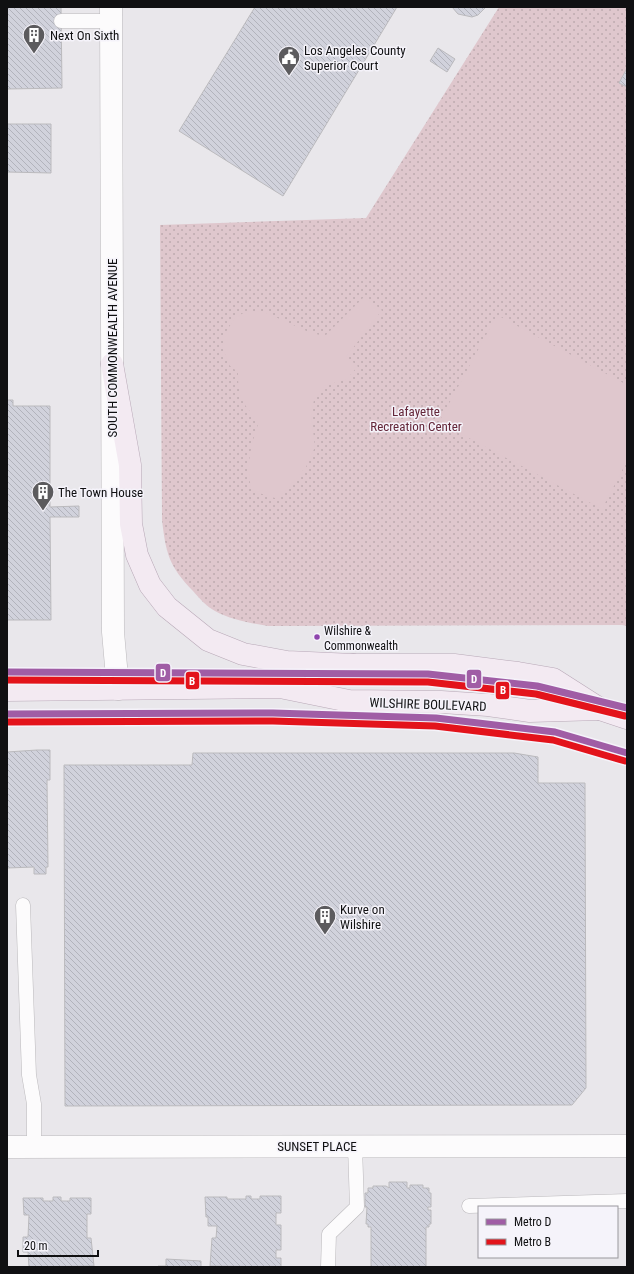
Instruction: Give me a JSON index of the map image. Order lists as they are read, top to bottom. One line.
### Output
{"streets":{"main road":["WILSHIRE BOULEVARD"],"street":["SOUTH COMMONWEALTH AVENUE","SUNSET PLACE"]},"crossings":[["SOUTH COMMONWEALTH AVENUE","WILSHIRE BOULEVARD"]],"parks":["Lafayette Recreation Center"],"places":{"building":["Next On Sixth","The Town House","Kurve on Wilshire"],"public building":["Los Angeles County Superior Court"],"other":["Wilshire & Commonwealth"]},"lines":["metro line D","metro line B"],"legend":["Metro D","Metro B"],"scale_bar":"20 m"}
